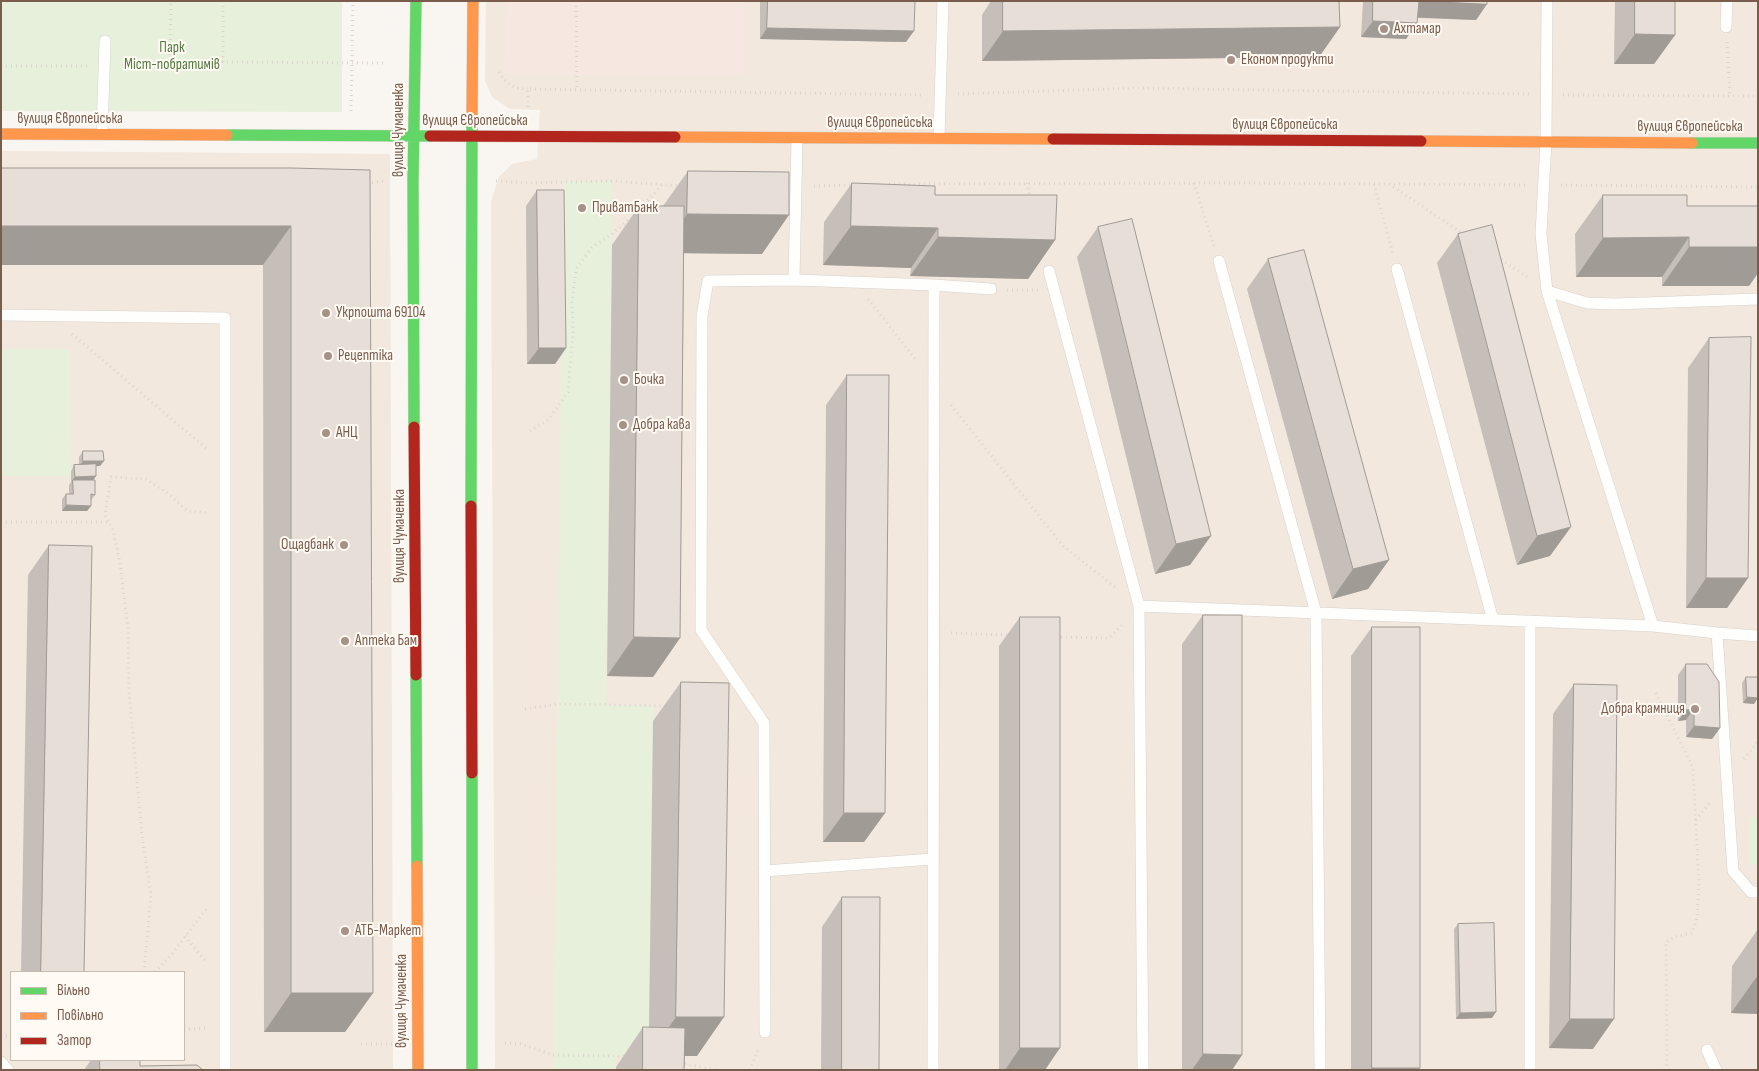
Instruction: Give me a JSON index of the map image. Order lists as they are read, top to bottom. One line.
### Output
{"streets":{"street":["вулиця Європейська","вулиця Чумаченка"]},"crossings":[["вулиця Європейська","вулиця Чумаченка"]],"parks":["Парк Міст-побратимів"],"places":["Ахтамар","Економ продукти","ПриватБанк","Укрпошта 69104","Рецептіка","Бочка","Добра кава","АНЦ","Ощадбанк","Аптека Бам","Добра крамниця","АТБ-Маркет"],"legend":["Вільно","Повільно","Затор"]}
